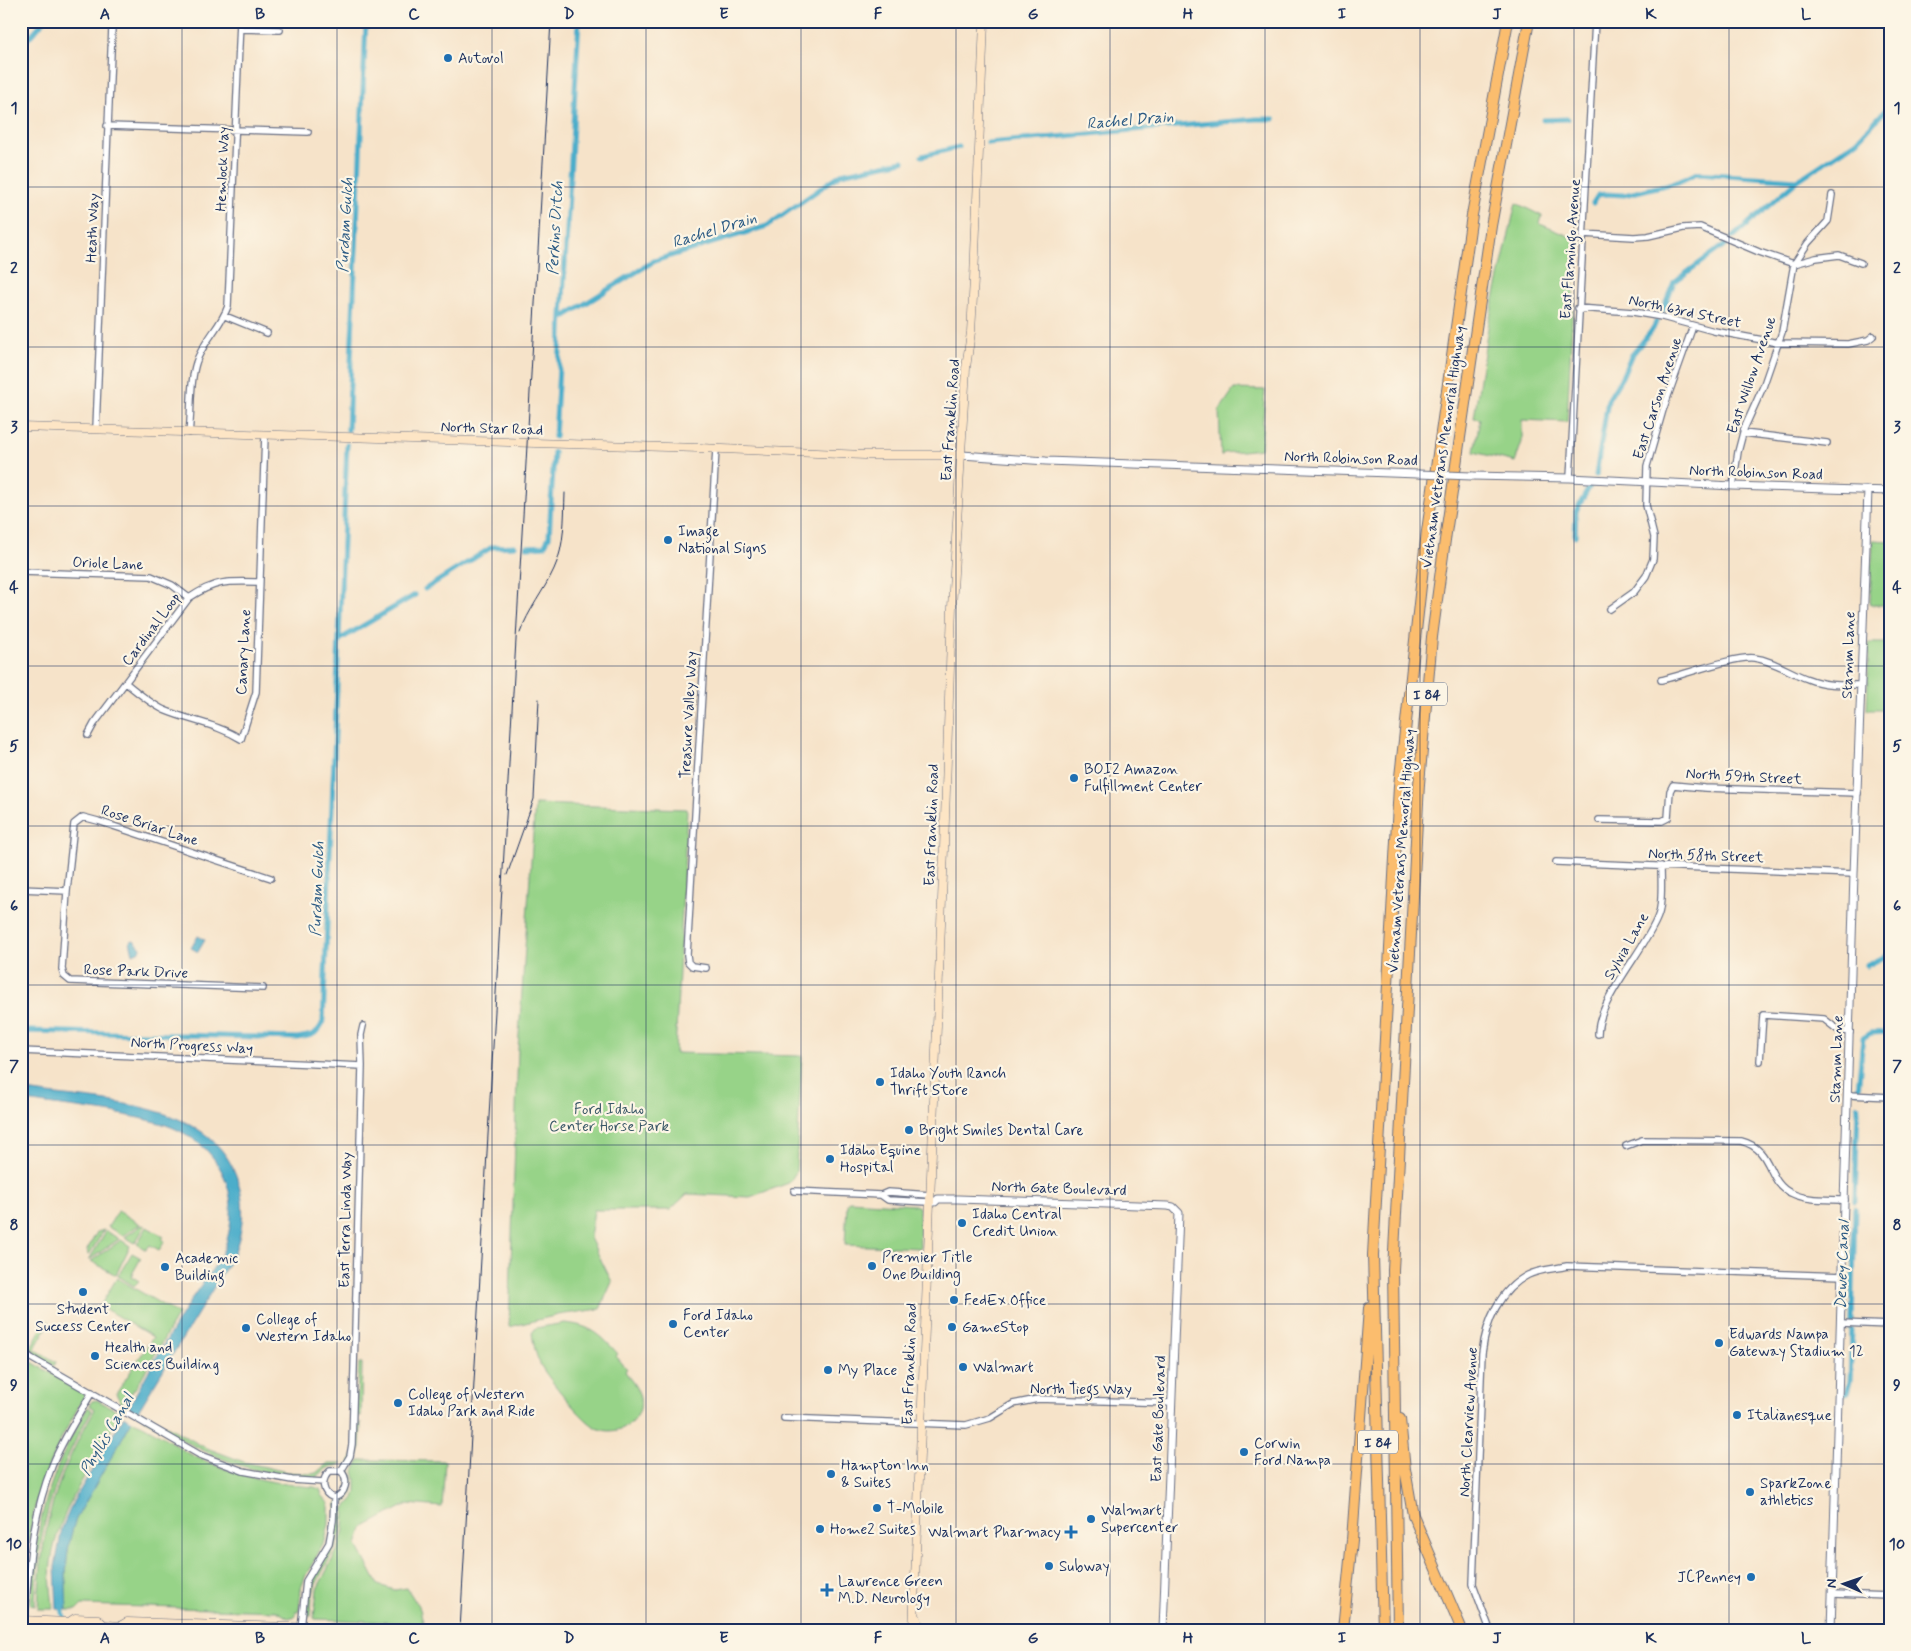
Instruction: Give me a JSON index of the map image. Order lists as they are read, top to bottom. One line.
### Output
{"streets":{"highway":["Vietnam Veterans Memorial Highway","I 84"],"main road":["East Franklin Road","North Star Road"],"street":["Hemlock Way","Heath Way","East Flamingo Avenue","North 63rd Street","East Willow Avenue","East Carson Avenue","North Robinson Road","Oriole Lane","Cardinal Loop","Canary Lane","Stamm Lane","Treasure Valley Way","North 59th Street","Rose Briar Lane","North 58th Street","Sylvia Lane","Rose Park Drive","North Progress Way","North Gate Boulevard","East Terra Linda Way","North Tiegs Way","East Gate Boulevard","North Clearview Avenue"]},"crossings":[["Hemlock Way","North Star Road"],["Heath Way","North Star Road"],["East Flamingo Avenue","North 63rd Street"],["East Flamingo Avenue","North Robinson Road"],["North 63rd Street","East Willow Avenue"],["North 63rd Street","East Carson Avenue"],["East Willow Avenue","North Robinson Road"],["East Carson Avenue","North Robinson Road"],["East Franklin Road","North Star Road"],["East Franklin Road","North Robinson Road"],["East Franklin Road","North Gate Boulevard"],["East Franklin Road","North Tiegs Way"],["North Star Road","North Robinson Road"],["North Star Road","Canary Lane"],["North Star Road","Treasure Valley Way"],["North Robinson Road","Stamm Lane"],["Oriole Lane","Cardinal Loop"],["Cardinal Loop","Canary Lane"],["Stamm Lane","North 59th Street"],["Stamm Lane","North 58th Street"],["Stamm Lane","North Clearview Avenue"],["Rose Briar Lane","Rose Park Drive"],["North 58th Street","Sylvia Lane"],["North Progress Way","East Terra Linda Way"],["North Gate Boulevard","East Gate Boulevard"],["North Tiegs Way","East Gate Boulevard"]],"water":["Rachel Drain","Purdam Gulch","Perkins Ditch","Dewey Canal","Phyllis Canal"],"parks":["Ford Idaho Center Horse Park"],"places":{"other":["Autovol","Image National Signs","BOI2 Amazon Fulfillment Center","Idaho Youth Ranch Thrift Store","Bright Smiles Dental Care","Idaho Equine Hospital","Idaho Central Credit Union","Premier Title One Building","Academic Building","Student Success Center","FedEx Office","Ford Idaho Center","GameStop","College of Western Idaho","Edwards Nampa Gateway Stadium 12","Health and Sciences Building","Walmart","My Place","College of Western Idaho Park and Ride","Italianesque","Corwin Ford Nampa","Hampton Inn & Suites","SparkZone athletics","T-Mobile","Walmart Supercenter","Home2 Suites","Subway","JCPenney"],"health":["Walmart Pharmacy","Lawrence Green M.D. Neurology"]},"north":"left","grid":{"columns":["A","B","C","D","E","F","G","H","I","J","K","L"],"rows":["1","2","3","4","5","6","7","8","9","10"]}}
